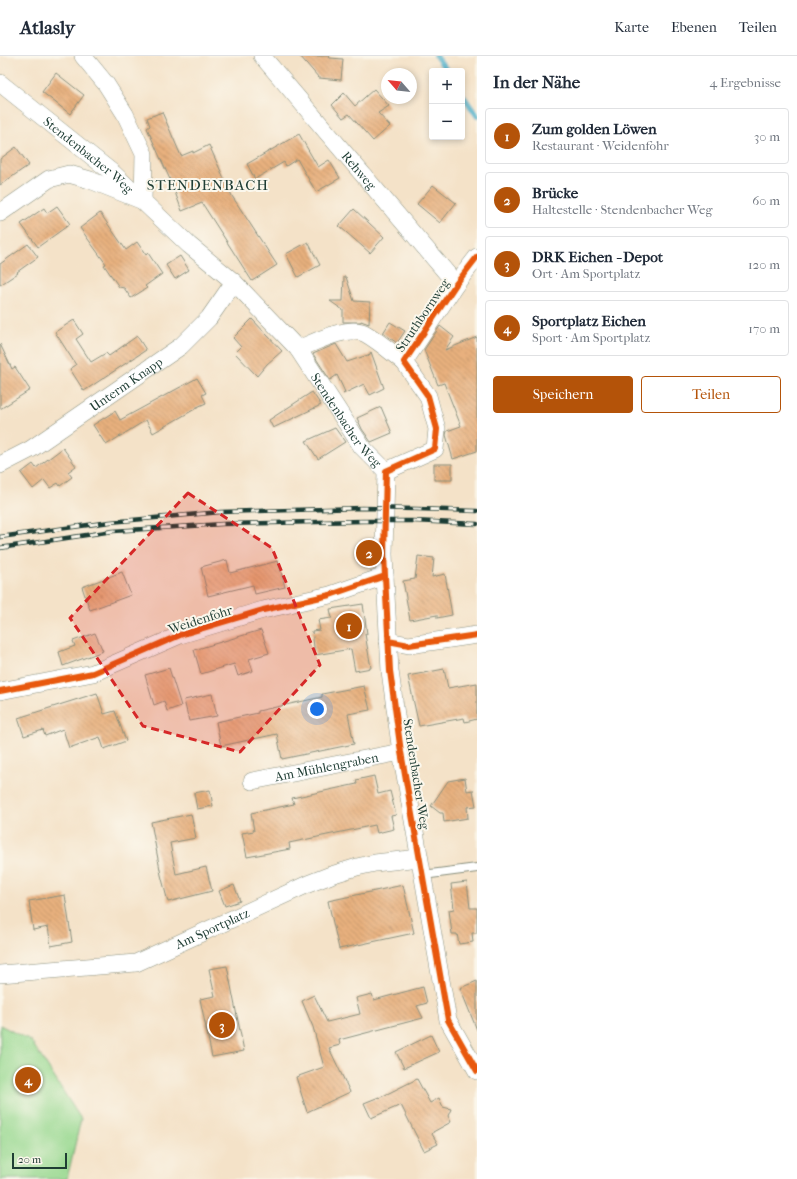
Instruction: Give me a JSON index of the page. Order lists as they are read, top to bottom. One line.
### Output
{"streets":{"street":["Stendenbacher Weg","Rehweg","Struthbornweg","Unterm Knapp","Weidenfohr","Am Mühlengraben","Am Sportplatz"]},"crossings":[["Stendenbacher Weg","Struthbornweg"],["Stendenbacher Weg","Unterm Knapp"],["Stendenbacher Weg","Weidenfohr"],["Stendenbacher Weg","Am Mühlengraben"],["Stendenbacher Weg","Am Sportplatz"],["Rehweg","Struthbornweg"]],"districts":["STENDENBACH"],"scale_bar":"20 m","north":"top left","page":{"header":"Atlasly","nav":["Karte","Ebenen","Teilen"],"heading":["In der Nähe","4 Ergebnisse"],"map_buttons":["+","−"],"list":[{"mark":"1","name":"Zum golden Löwen","note":"Restaurant · Weidenfohr","value":"30 m"},{"mark":"2","name":"Brücke","note":"Haltestelle · Stendenbacher Weg","value":"60 m"},{"mark":"3","name":"DRK Eichen - Depot","note":"Ort · Am Sportplatz","value":"120 m"},{"mark":"4","name":"Sportplatz Eichen","note":"Sport · Am Sportplatz","value":"170 m"}],"buttons":["Speichern","Teilen"],"pins":["2","1","3","4"],"scale":"20 m"}}
